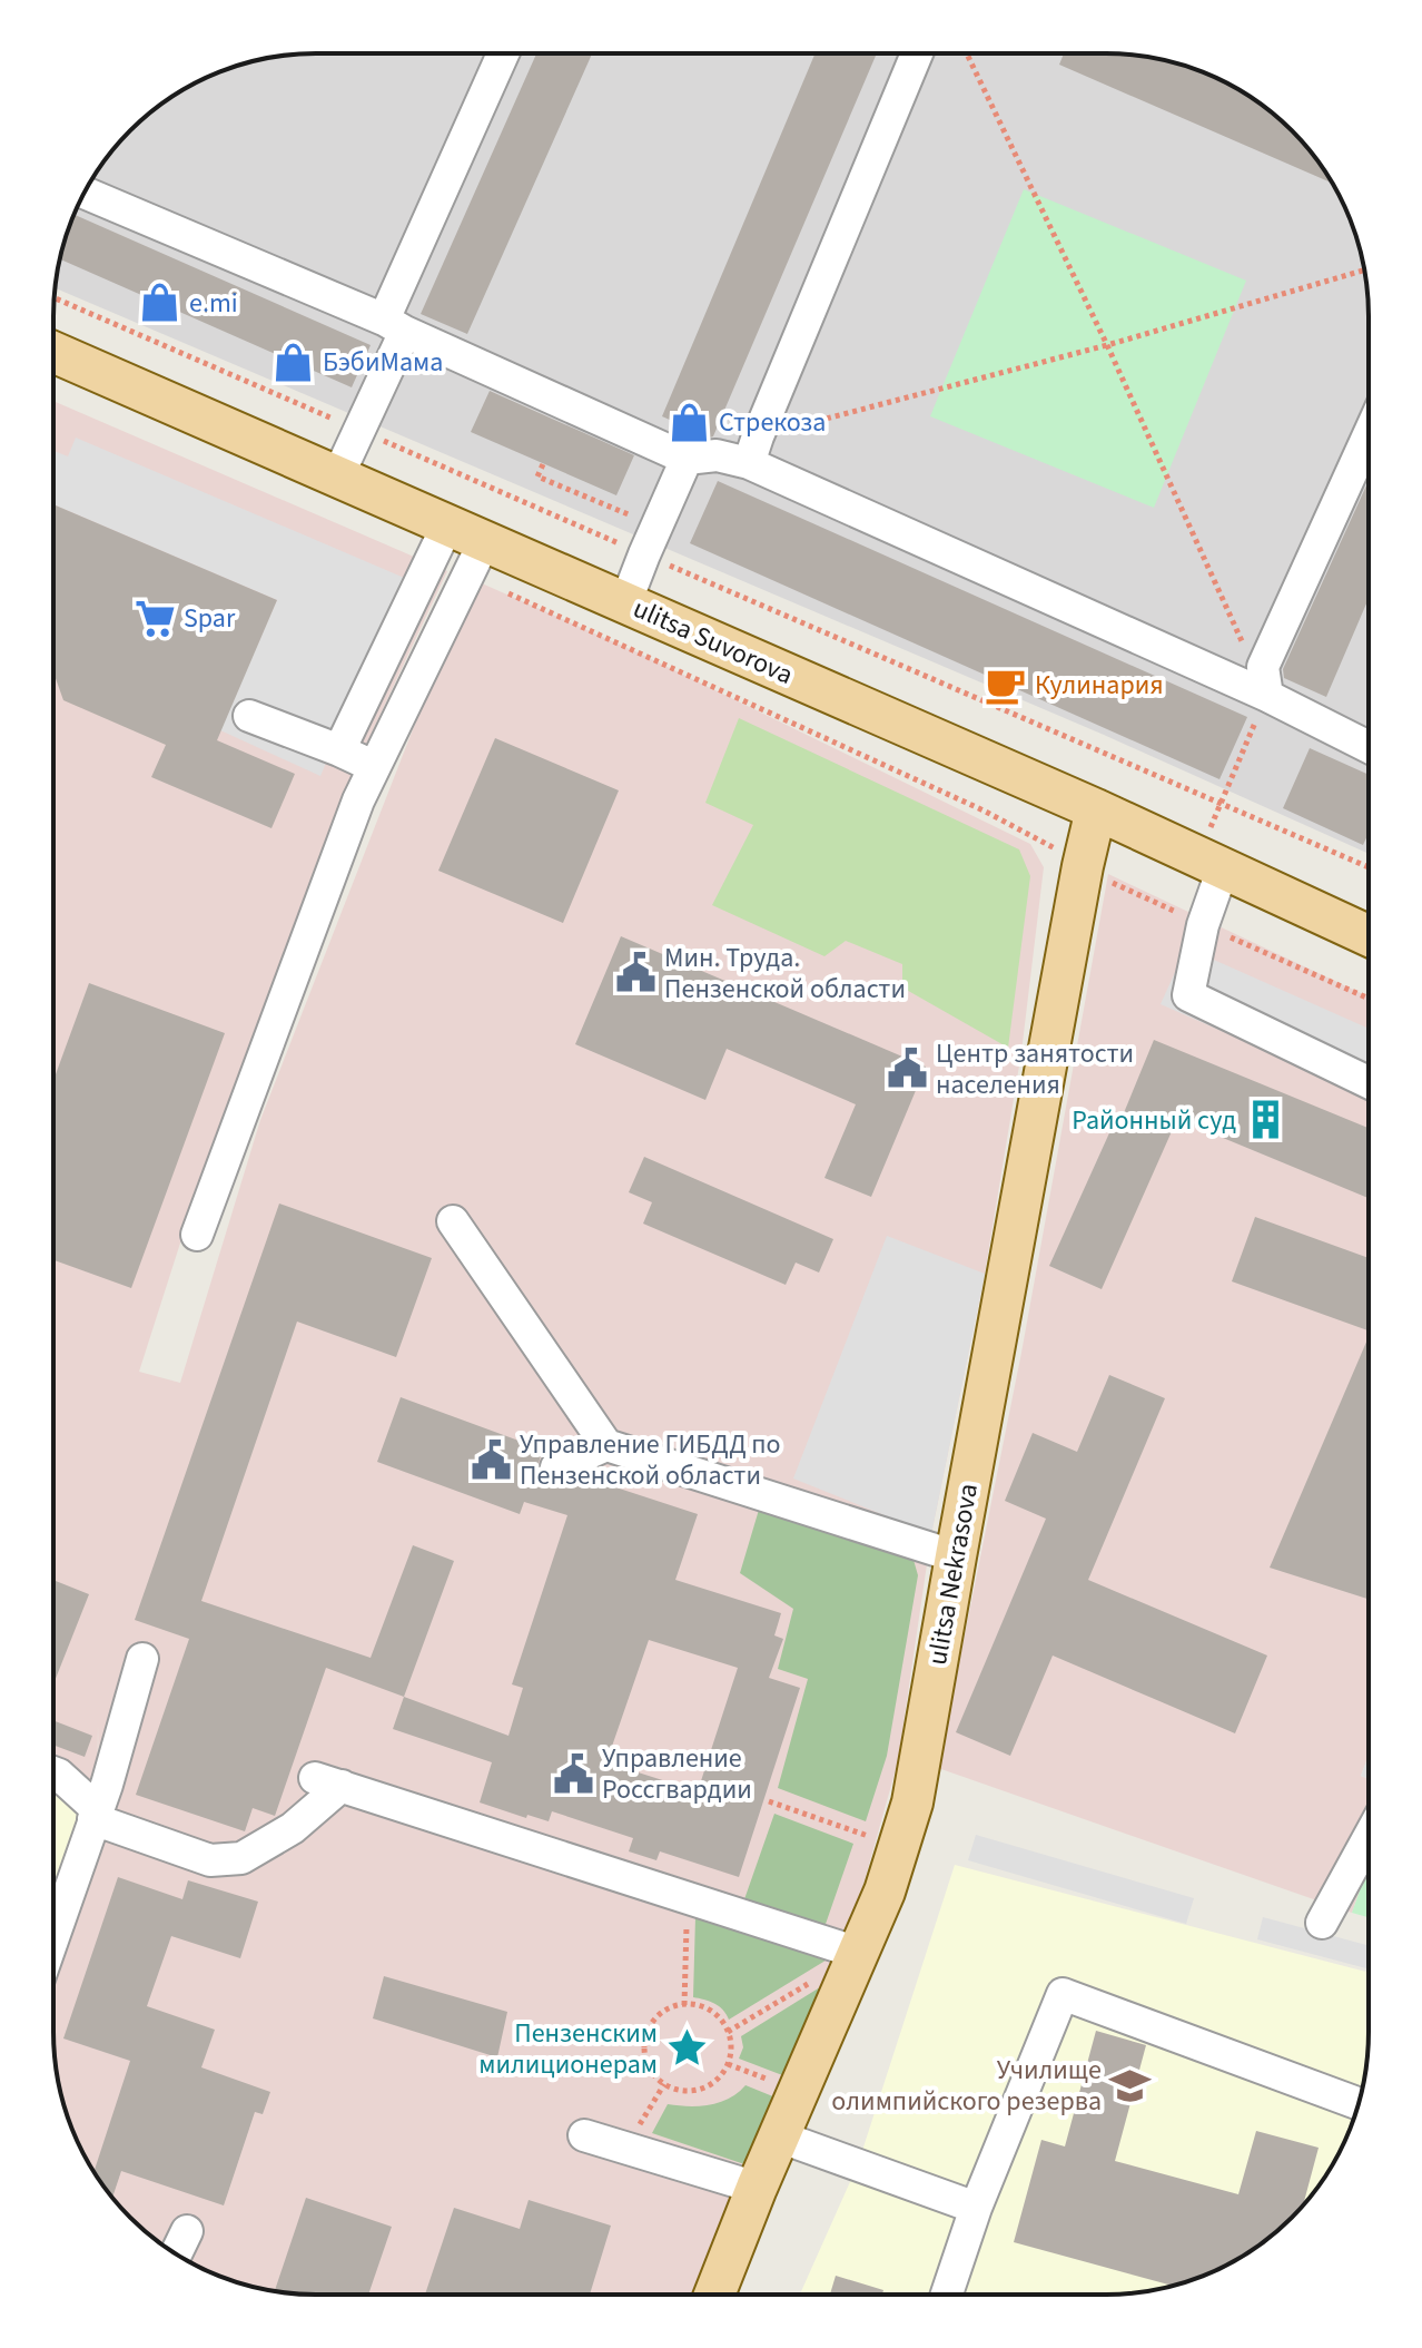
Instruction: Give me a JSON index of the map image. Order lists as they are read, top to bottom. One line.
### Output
{"streets":{"main road":["ulitsa Suvorova","ulitsa Nekrasova"]},"crossings":[["ulitsa Suvorova","ulitsa Nekrasova"]],"places":{"shop":["e.mi","БэбиМама","Стрекоза"],"supermarket":["Spar"],"cafe":["Кулинария"],"public building":["Мин. Труда. Пензенской области","Центр занятости населения","Управление ГИБДД по Пензенской области","Управление Россгвардии"],"building":["Районный суд"],"place":["Пензенским милиционерам"],"school or university":["Училище олимпийского резерва"]}}
